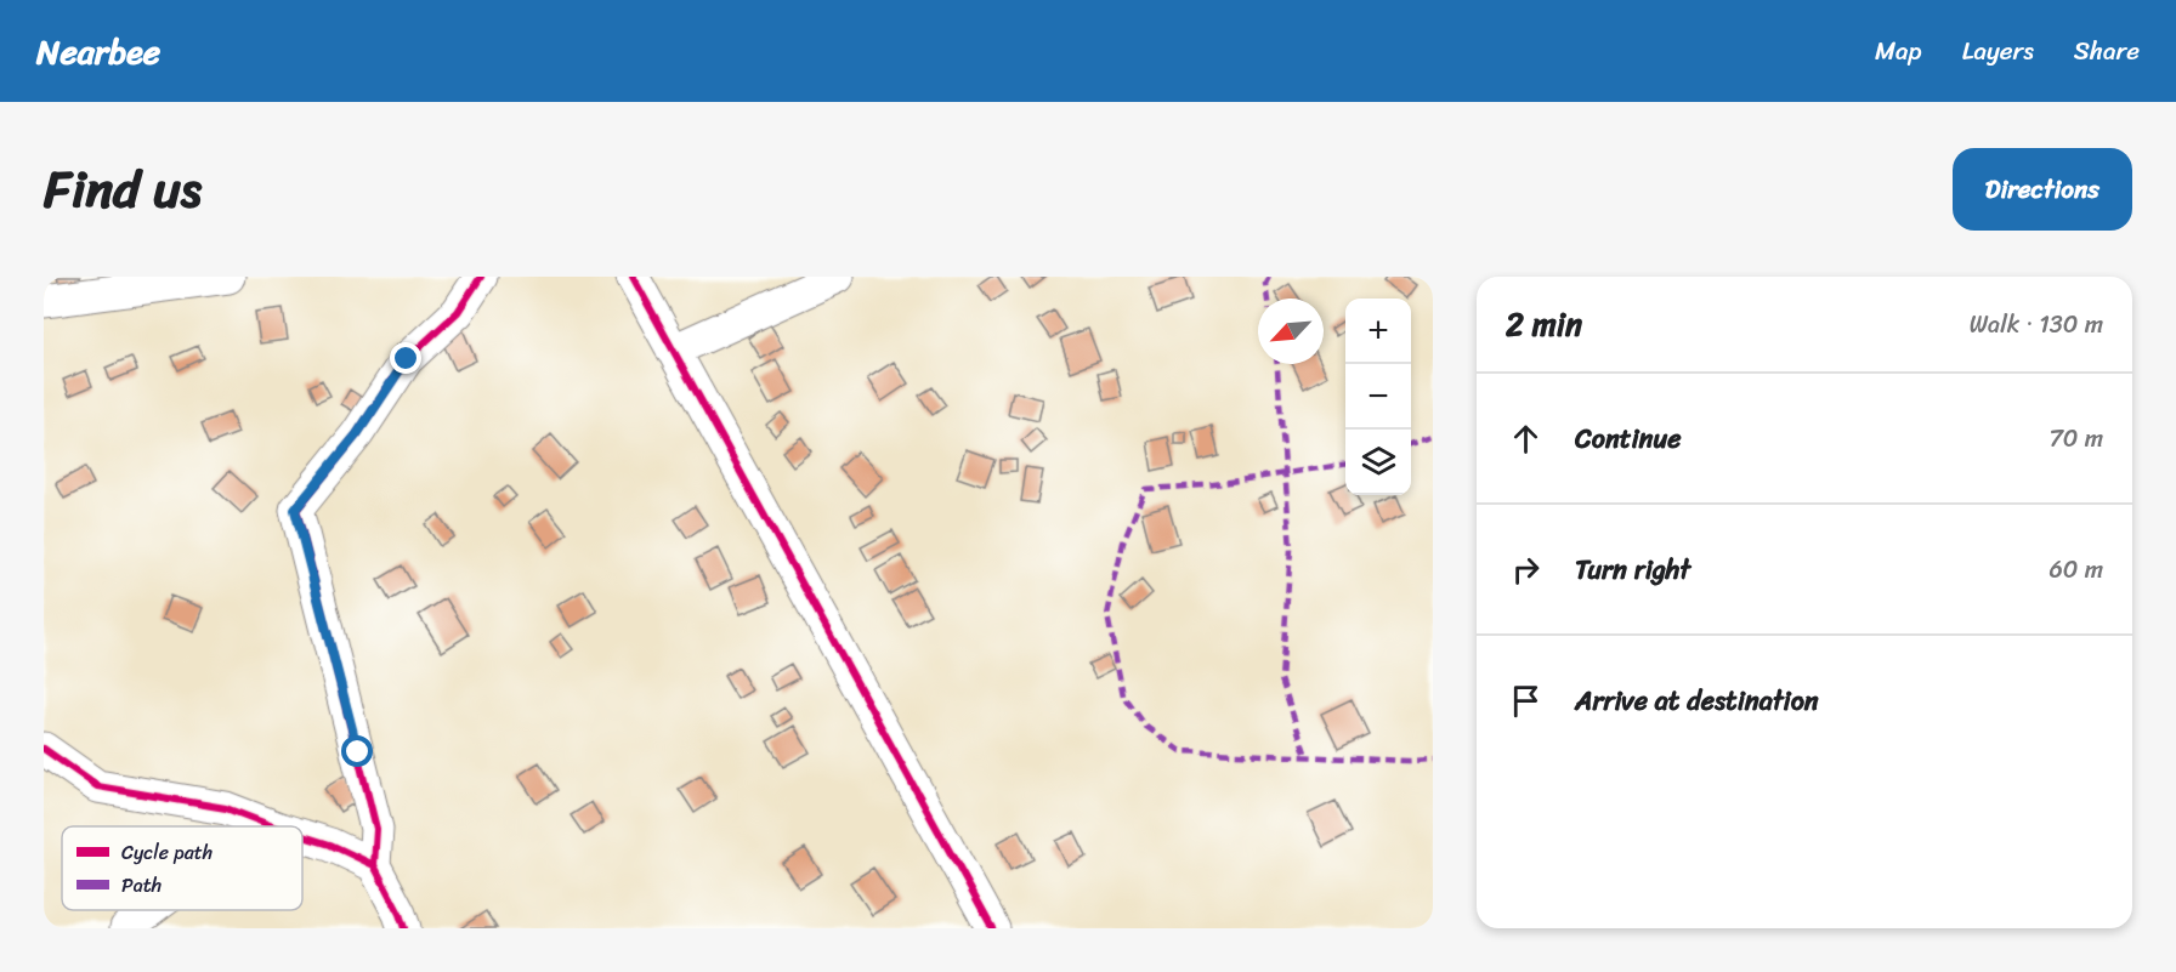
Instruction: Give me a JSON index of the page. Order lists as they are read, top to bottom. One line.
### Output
{"legend":["Cycle path","Path"],"north":"bottom left","page":{"header":"Nearbee","nav":["Map","Layers","Share"],"title":"Find us","buttons":"Directions","heading":["2 min","Walk · 130 m"],"map_buttons":["+","−"],"list":[["Continue","70 m"],["Turn right","60 m"],"Arrive at destination"]}}
